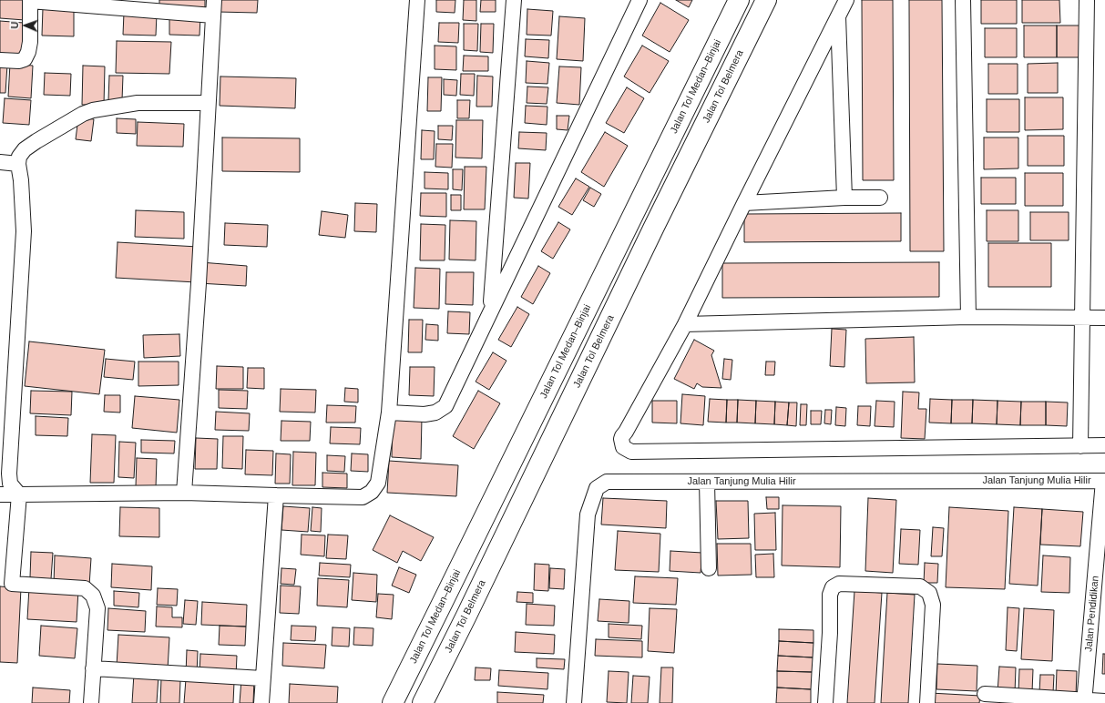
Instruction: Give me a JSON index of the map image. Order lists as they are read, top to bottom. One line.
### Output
{"streets":{"highway":["Jalan Tol Medan–Binjai","Jalan Tol Belmera"],"street":["Jalan Tanjung Mulia Hilir","Jalan Pendidikan"]},"crossings":[["Jalan Tanjung Mulia Hilir","Jalan Pendidikan"]],"north":"left"}
